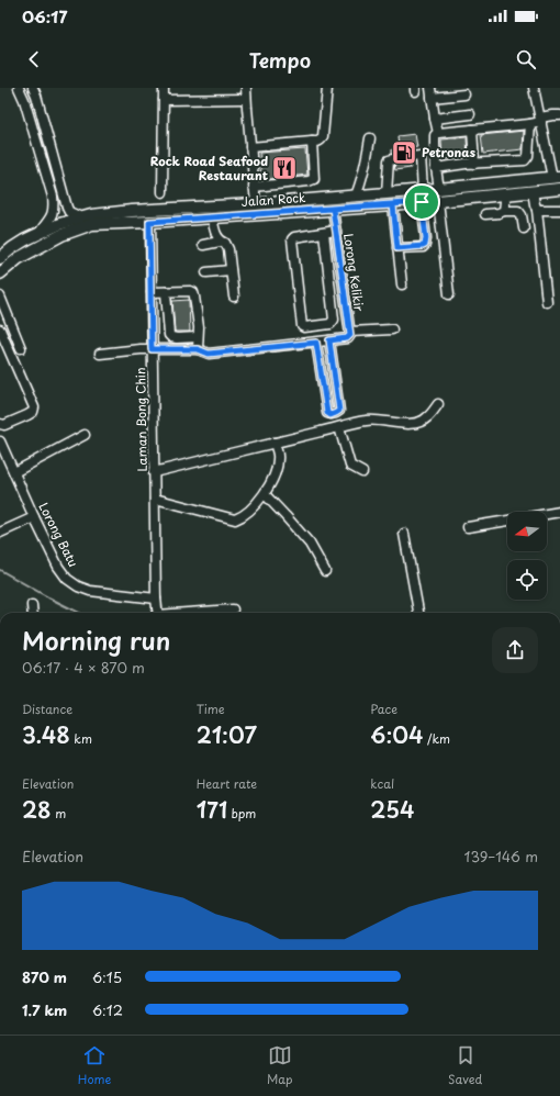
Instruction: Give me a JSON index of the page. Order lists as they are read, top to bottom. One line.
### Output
{"streets":{"main road":["Jalan Rock"],"street":["Lorong Kelikir","Laman Bong Chin","Lorong Batu"]},"crossings":[["Jalan Rock","Lorong Kelikir"],["Jalan Rock","Laman Bong Chin"],["Laman Bong Chin","Lorong Batu"]],"places":{"fuel station":["Petronas"],"restaurant":["Rock Road Seafood Restaurant"]},"north":"left","page":{"status":"06:17","header":"Tempo","heading":["Morning run","06:17 · 4 × 870 m"],"stats":[["Distance","3.48 km"],["Time","21:07"],["Pace","6:04 /km"],["Elevation","28 m"],["Heart rate","171 bpm"],["kcal","254"]],"chart":["Elevation","139–146 m"],"list":[{"name":"870 m","note":"6:15"},{"name":"1.7 km","note":"6:12"}],"tabs":["Home","Map","Saved"]}}
